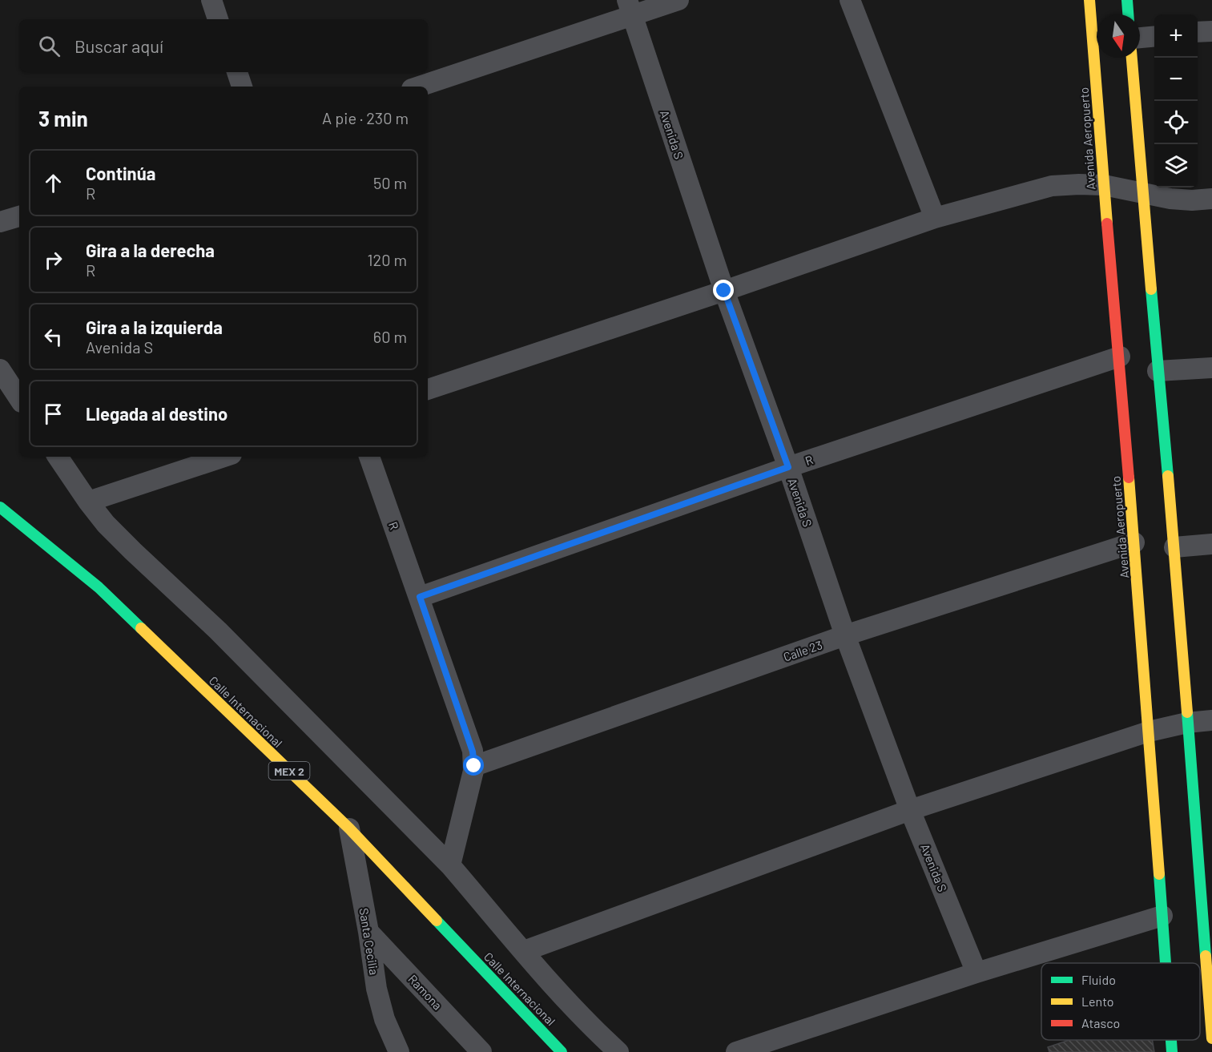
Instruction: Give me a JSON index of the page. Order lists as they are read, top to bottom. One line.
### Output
{"streets":{"main road":["Avenida Aeropuerto","Calle Internacional","MEX 2"],"street":["Avenida S","R","Calle 23","Santa Cecilia","Ramona"]},"crossings":[["Avenida S","R"],["Avenida S","Calle 23"],["Avenida Aeropuerto","R"],["Avenida Aeropuerto","Calle 23"],["R","Calle 23"],["Calle Internacional","Santa Cecilia"],["Santa Cecilia","Ramona"]],"legend":["Fluido","Lento","Atasco"],"north":"bottom","page":{"map_buttons":["+","−"],"search":"Buscar aquí","heading":["3 min","A pie · 230 m"],"list":[["Continúa","R","50 m"],["Gira a la derecha","R","120 m"],["Gira a la izquierda","Avenida S","60 m"],"Llegada al destino"]}}
